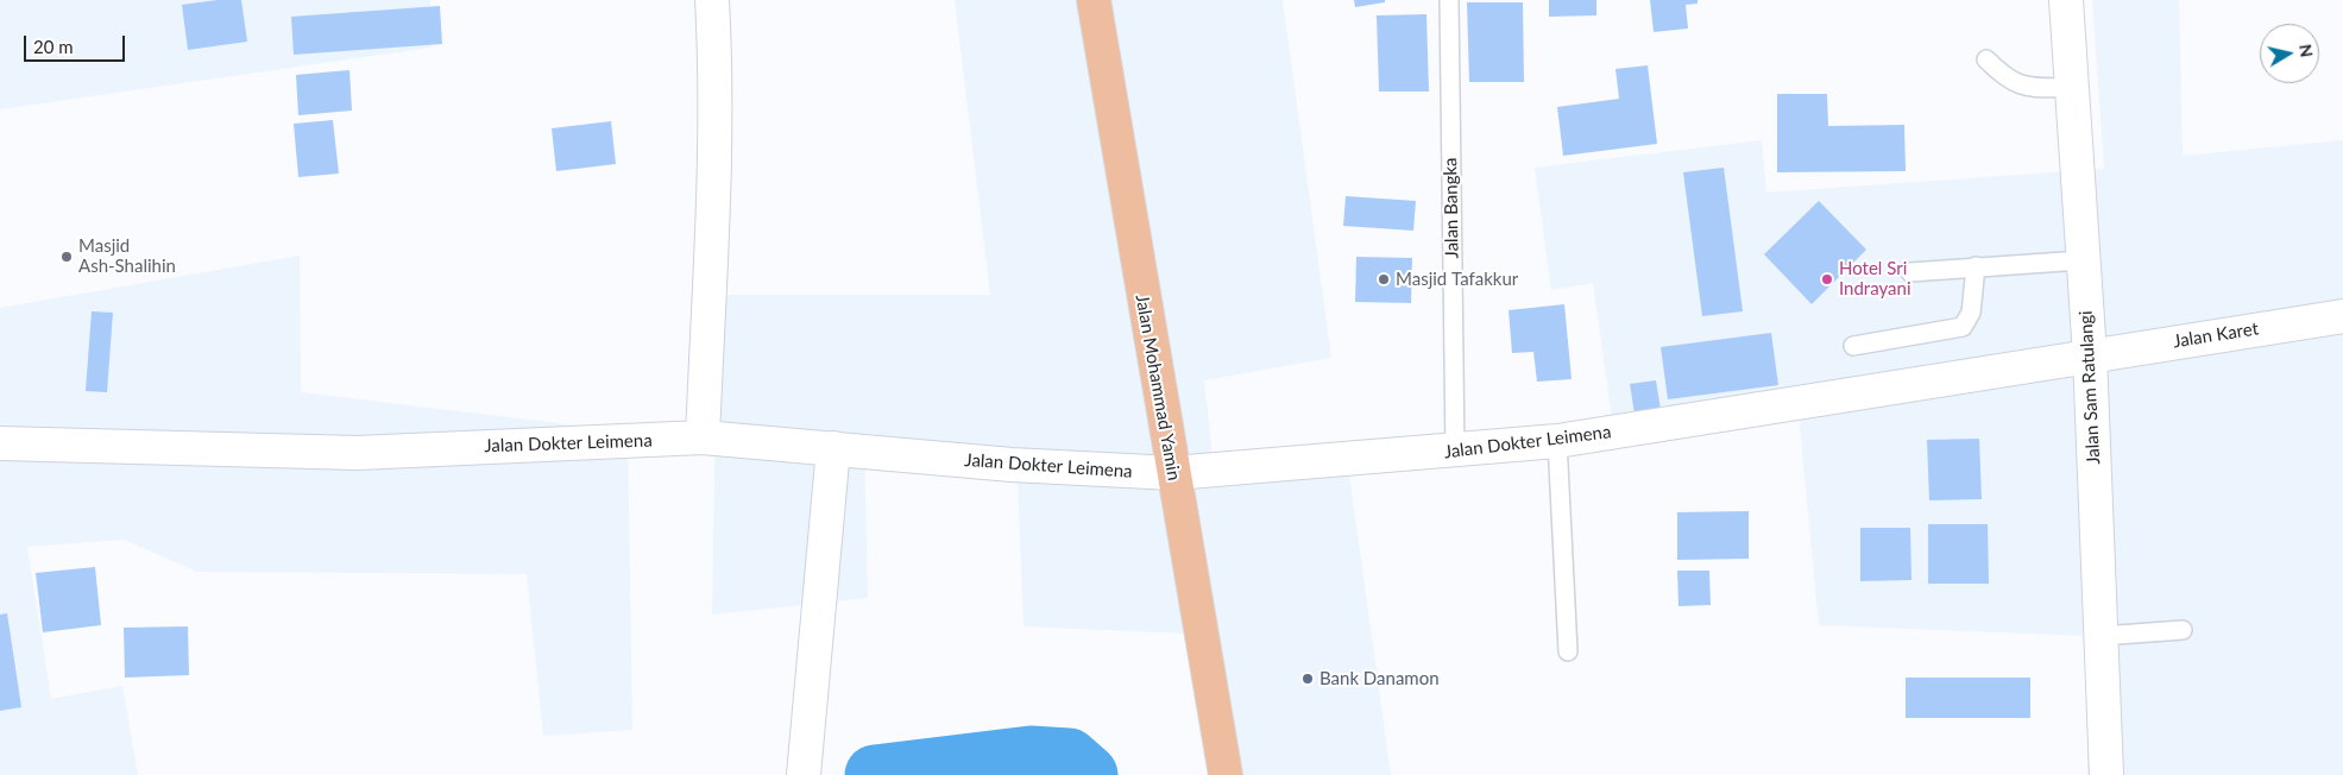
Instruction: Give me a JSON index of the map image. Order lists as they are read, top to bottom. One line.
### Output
{"streets":{"main road":["Jalan Mohammad Yamin"],"street":["Jalan Karet","Jalan Sam Ratulangi","Jalan Dokter Leimena"],"lane":["Jalan Bangka"]},"crossings":[["Jalan Bangka","Jalan Dokter Leimena"],["Jalan Karet","Jalan Sam Ratulangi"],["Jalan Karet","Jalan Dokter Leimena"],["Jalan Mohammad Yamin","Jalan Dokter Leimena"],["Jalan Sam Ratulangi","Jalan Dokter Leimena"]],"places":["Masjid Ash-Shalihin","Masjid Tafakkur","Hotel Sri Indrayani","Bank Danamon"],"scale_bar":"20 m","north":"right"}
